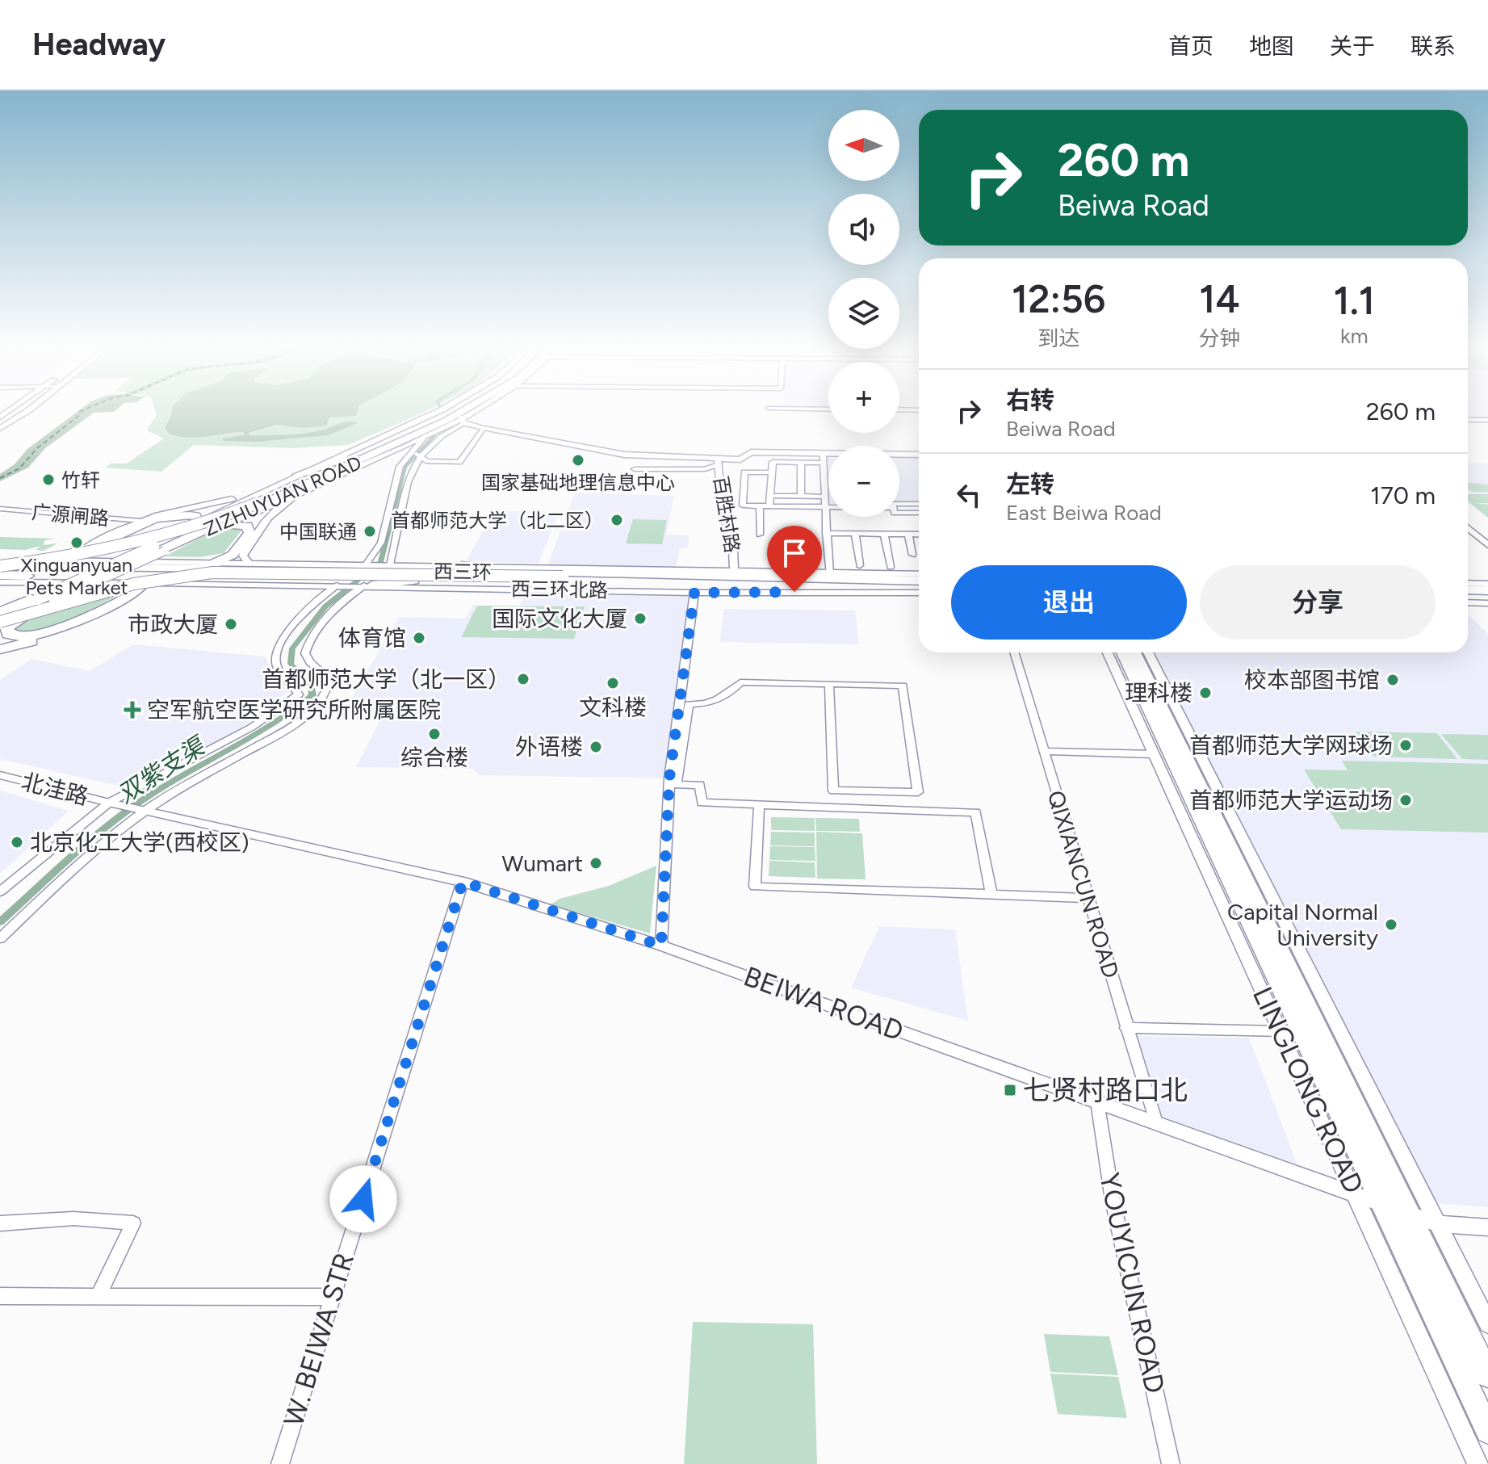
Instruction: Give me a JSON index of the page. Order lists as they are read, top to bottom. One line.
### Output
{"streets":{"highway":["ZIZHUYUAN ROAD","西三环"],"main road":["LINGLONG ROAD"],"street":["百胜村路","广源闸路","西三环北路","北洼路","QIXIANCUN ROAD","BEIWA ROAD","YOUYICUN ROAD","W. BEIWA STR"]},"crossings":[["百胜村路","西三环北路"],["西三环","西三环北路"],["北洼路","BEIWA ROAD"],["QIXIANCUN ROAD","BEIWA ROAD"],["BEIWA ROAD","LINGLONG ROAD"],["BEIWA ROAD","YOUYICUN ROAD"],["BEIWA ROAD","W. BEIWA STR"]],"water":["双紫支渠"],"places":{"other":["国家基础地理信息中心","竹轩","首都师范大学（北二区）","中国联通","Xinguanyuan Pets Market","国际文化大厦","市政大厦","体育馆","首都师范大学（北一区）","校本部图书馆","文科楼","理科楼","综合楼","首都师范大学网球场","外语楼","首都师范大学运动场","北京化工大学(西校区)","Wumart","Capital Normal University"],"health":["空军航空医学研究所附属医院"],"transit":["七贤村路口北"]},"north":"left","page":{"header":"Headway","nav":["首页","地图","关于","联系"],"map_buttons":["+","−"],"turn":["260 m","Beiwa Road"],"eta":["12:56","到达","14","分钟","1.1","km"],"list":[{"name":"右转","note":"Beiwa Road","value":"260 m"},{"name":"左转","note":"East Beiwa Road","value":"170 m"}],"buttons":["退出","分享"]}}
